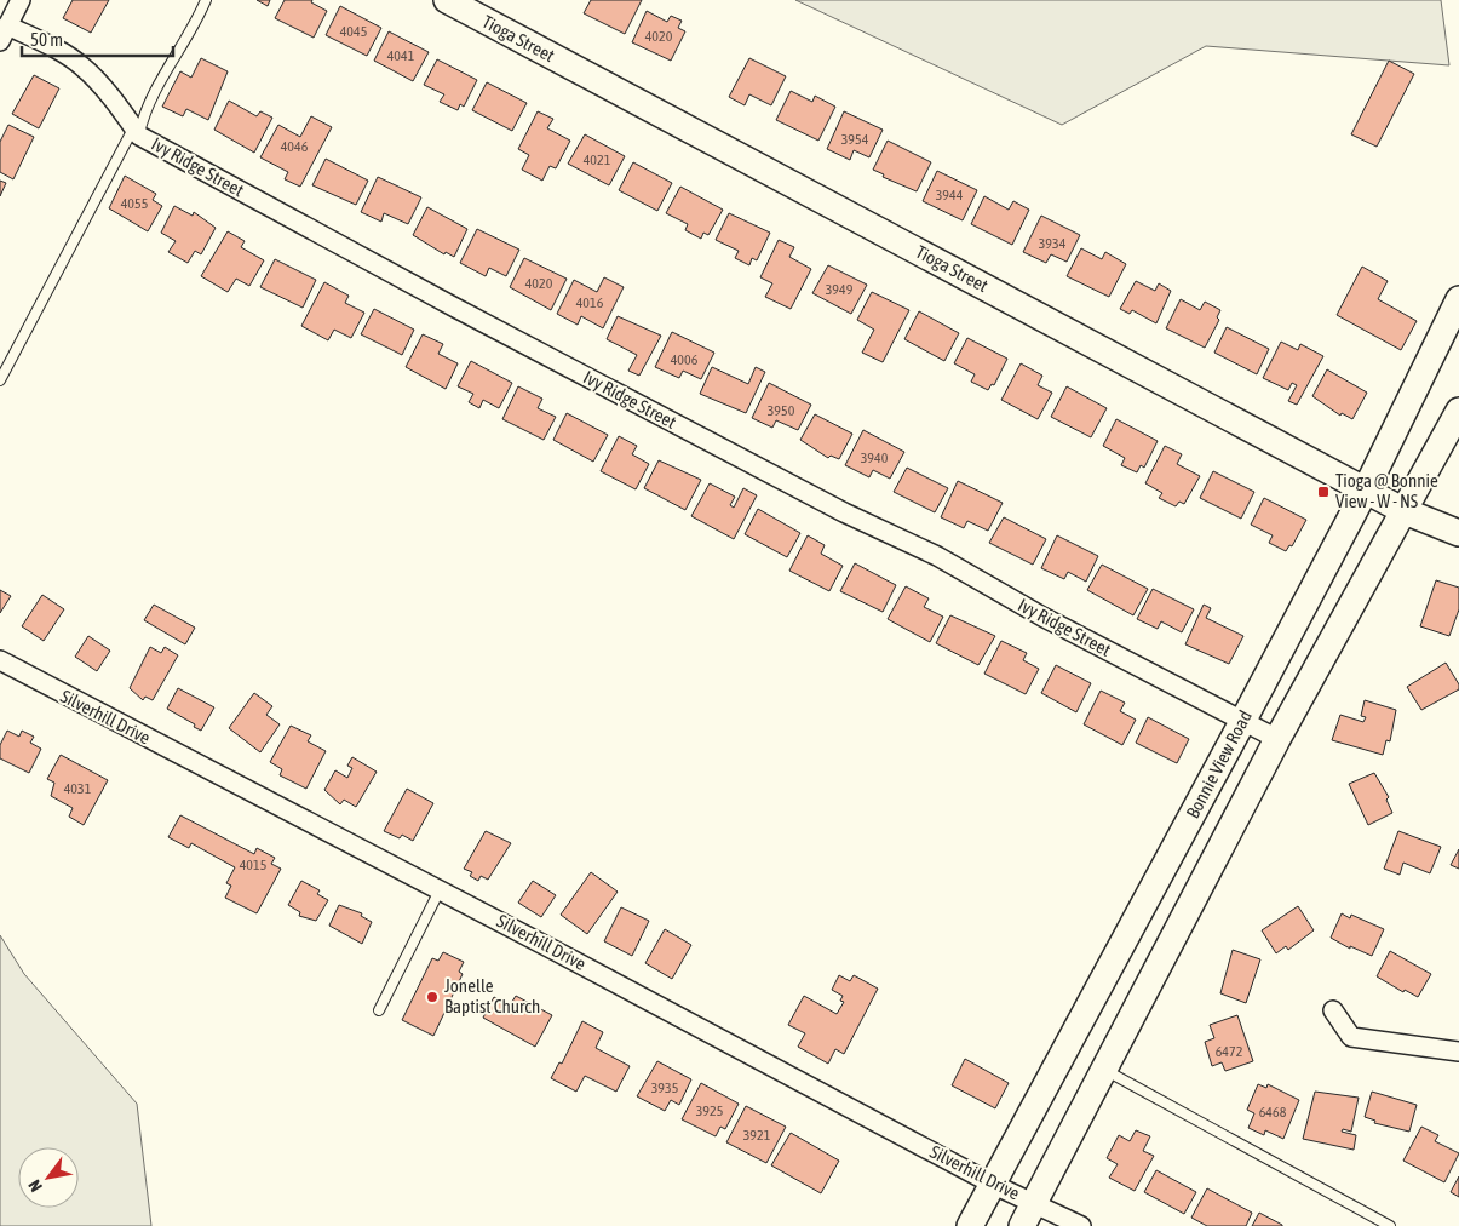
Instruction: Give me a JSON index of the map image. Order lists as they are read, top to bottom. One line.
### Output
{"streets":{"main road":["Tioga Street","Bonnie View Road"],"street":["Ivy Ridge Street","Silverhill Drive"]},"crossings":[["Tioga Street","Bonnie View Road"],["Ivy Ridge Street","Bonnie View Road"],["Silverhill Drive","Bonnie View Road"]],"places":{"transit":["Tioga @ Bonnie View - W - NS"],"other":["Jonelle Baptist Church"]},"house_numbers":["4045","4020","4041","3954","4046","4021","3944","4055","3934","4020","3949","4016","4006","3950","3940","4031","4015","6472","3935","3925","6468","3921"],"scale_bar":"50 m","north":"bottom left"}
